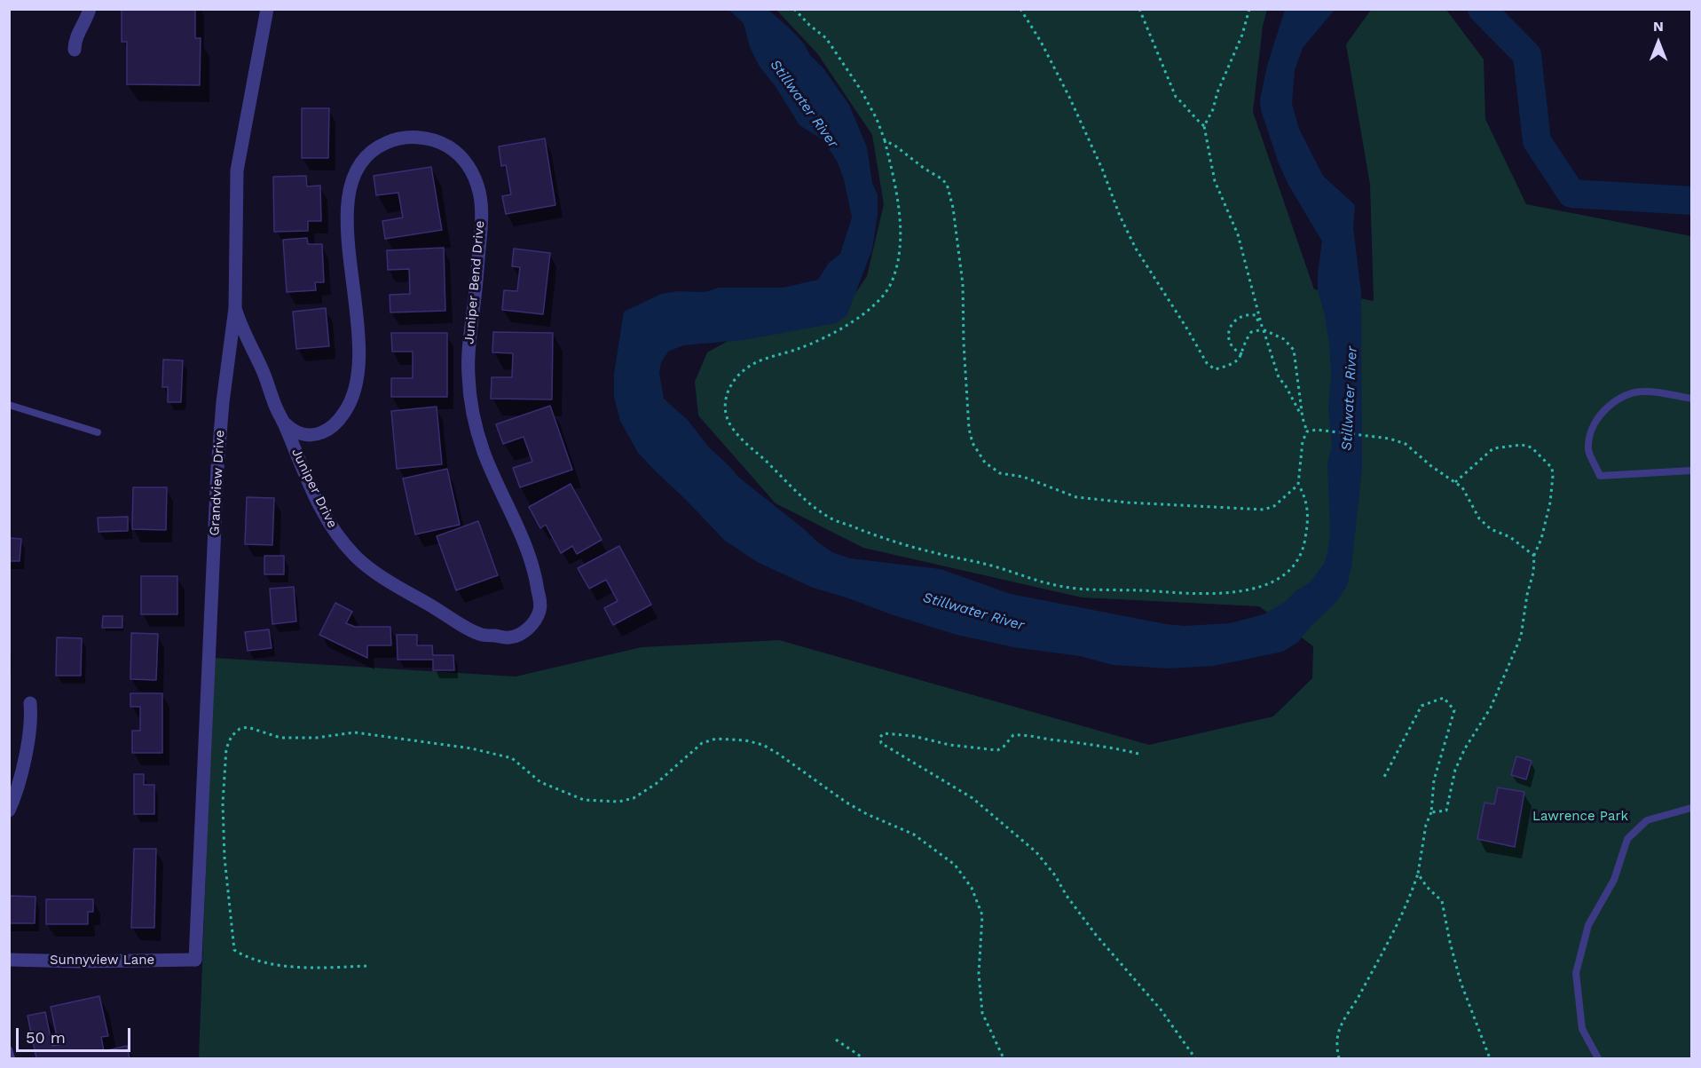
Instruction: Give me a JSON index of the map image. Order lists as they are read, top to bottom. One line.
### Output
{"streets":{"street":["Juniper Bend Drive","Grandview Drive","Juniper Drive","Sunnyview Lane"]},"crossings":[["Juniper Bend Drive","Juniper Drive"],["Grandview Drive","Juniper Drive"],["Grandview Drive","Sunnyview Lane"]],"water":["Stillwater River"],"parks":["Lawrence Park"],"scale_bar":"50 m","north":"top"}
